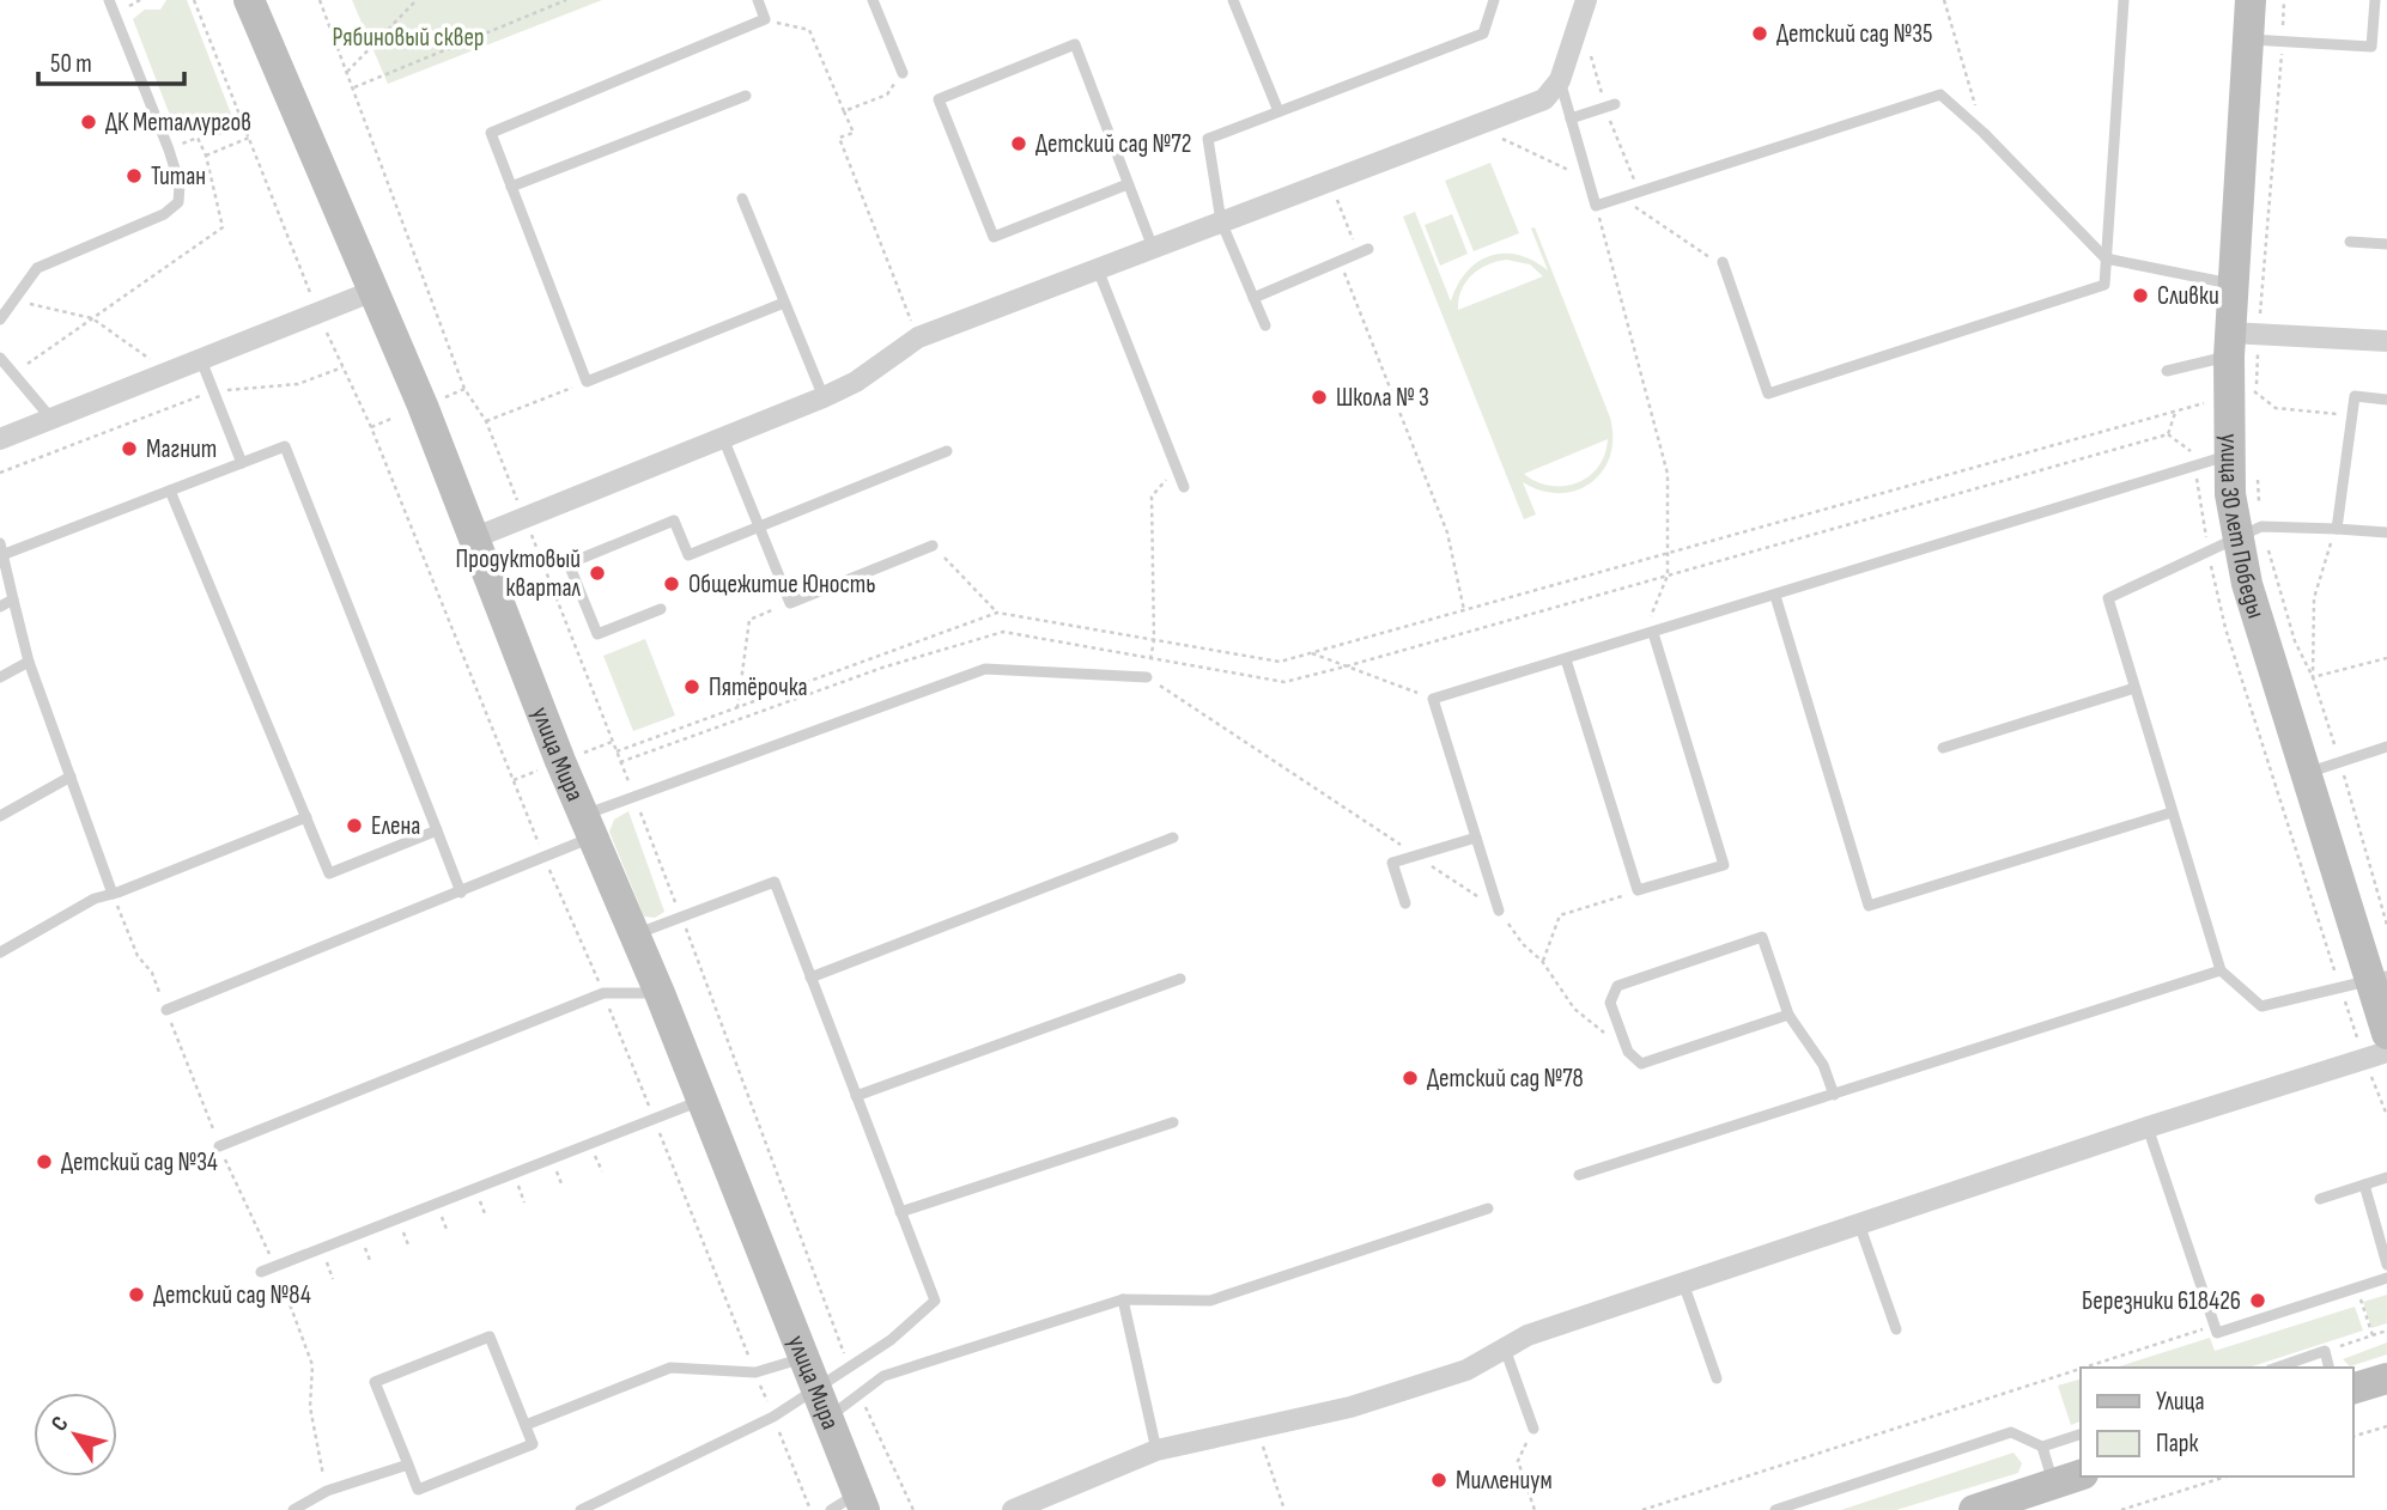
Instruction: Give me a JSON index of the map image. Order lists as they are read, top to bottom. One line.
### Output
{"streets":{"main road":["улица 30 лет Победы","улица Мира"]},"parks":["Рябиновый сквер"],"places":["Детский сад №35","ДК Металлургов","Детский сад №72","Титан","Сливки","Школа № 3","Магнит","Продуктовый квартал","Общежитие Юность","Пятёрочка","Елена","Детский сад №78","Детский сад №34","Детский сад №84","Березники 618426","Миллениум"],"legend":["Улица","Парк"],"scale_bar":"50 m","north":"top left"}
